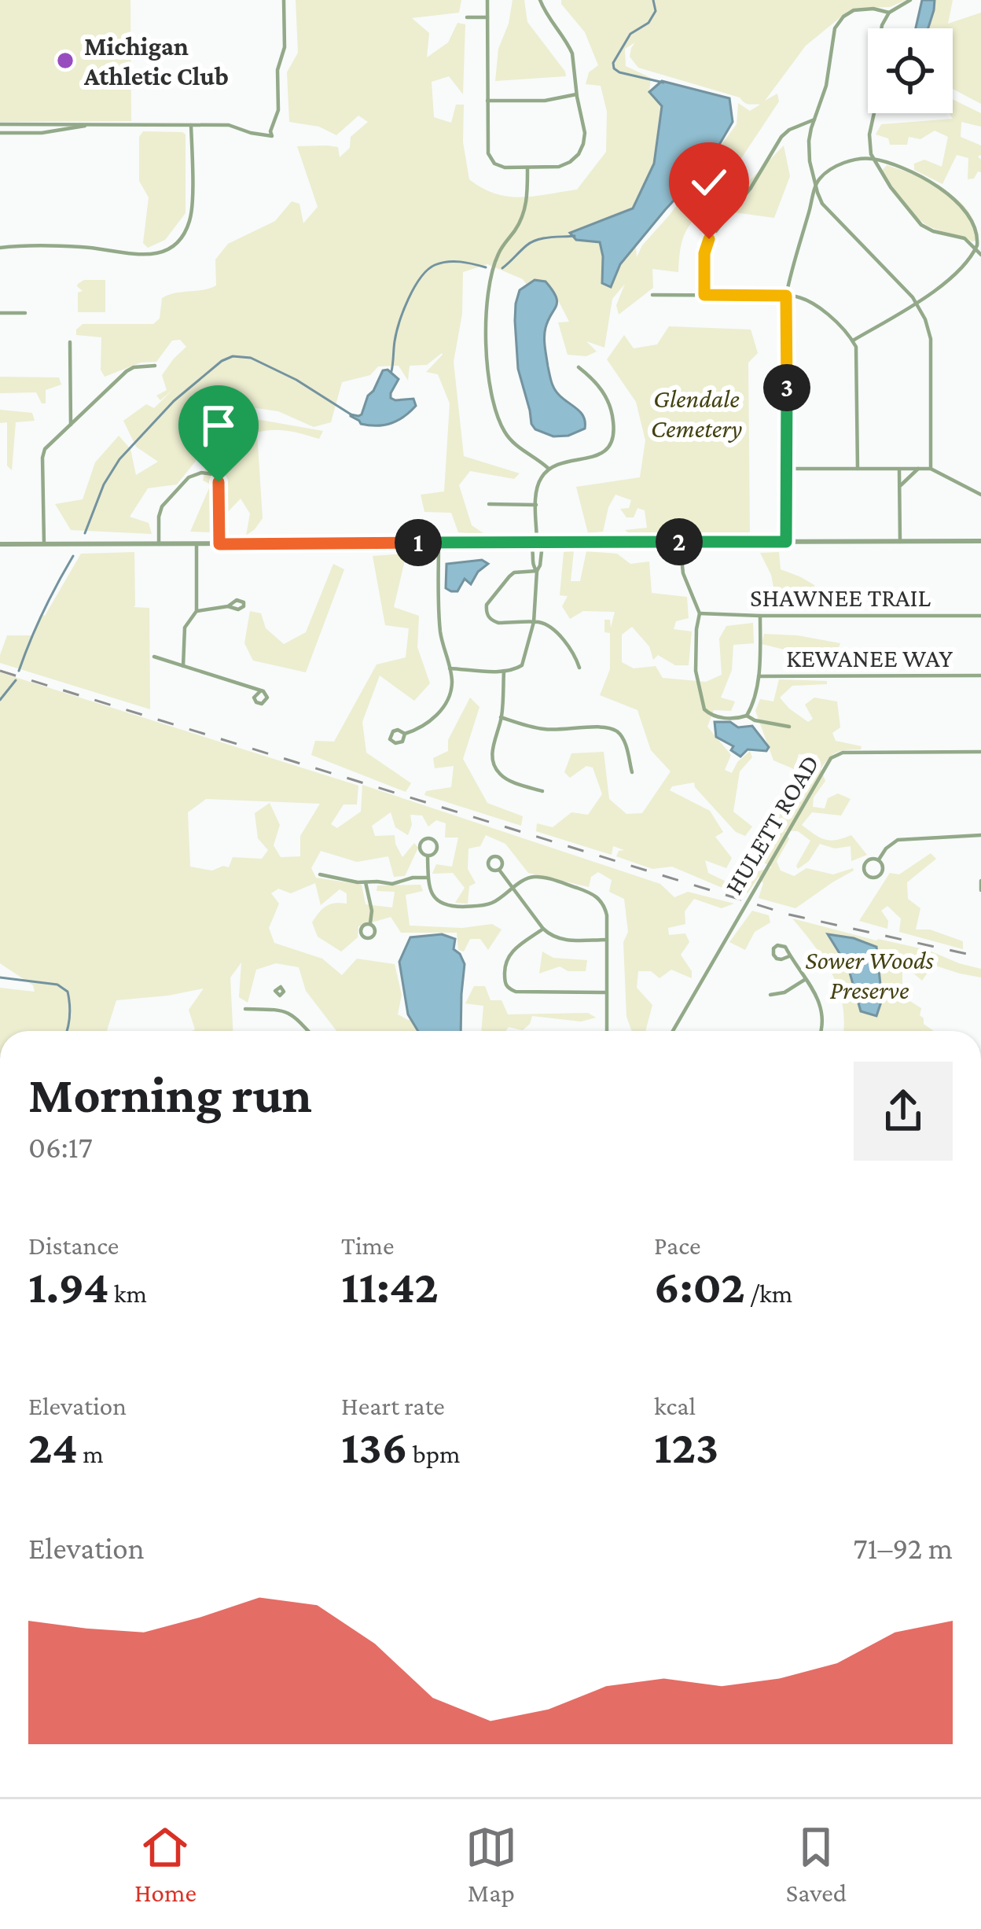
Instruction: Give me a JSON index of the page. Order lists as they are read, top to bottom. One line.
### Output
{"streets":{"street":["SHAWNEE TRAIL","KEWANEE WAY","HULETT ROAD"]},"parks":["Glendale Cemetery","Sower Woods Preserve"],"places":["Michigan Athletic Club"],"page":{"pins":["3","2","1"],"heading":["Morning run","06:17"],"stats":[["Distance","1.94 km"],["Time","11:42"],["Pace","6:02 /km"],["Elevation","24 m"],["Heart rate","136 bpm"],["kcal","123"]],"chart":["Elevation","71–92 m"],"tabs":["Home","Map","Saved"]}}
